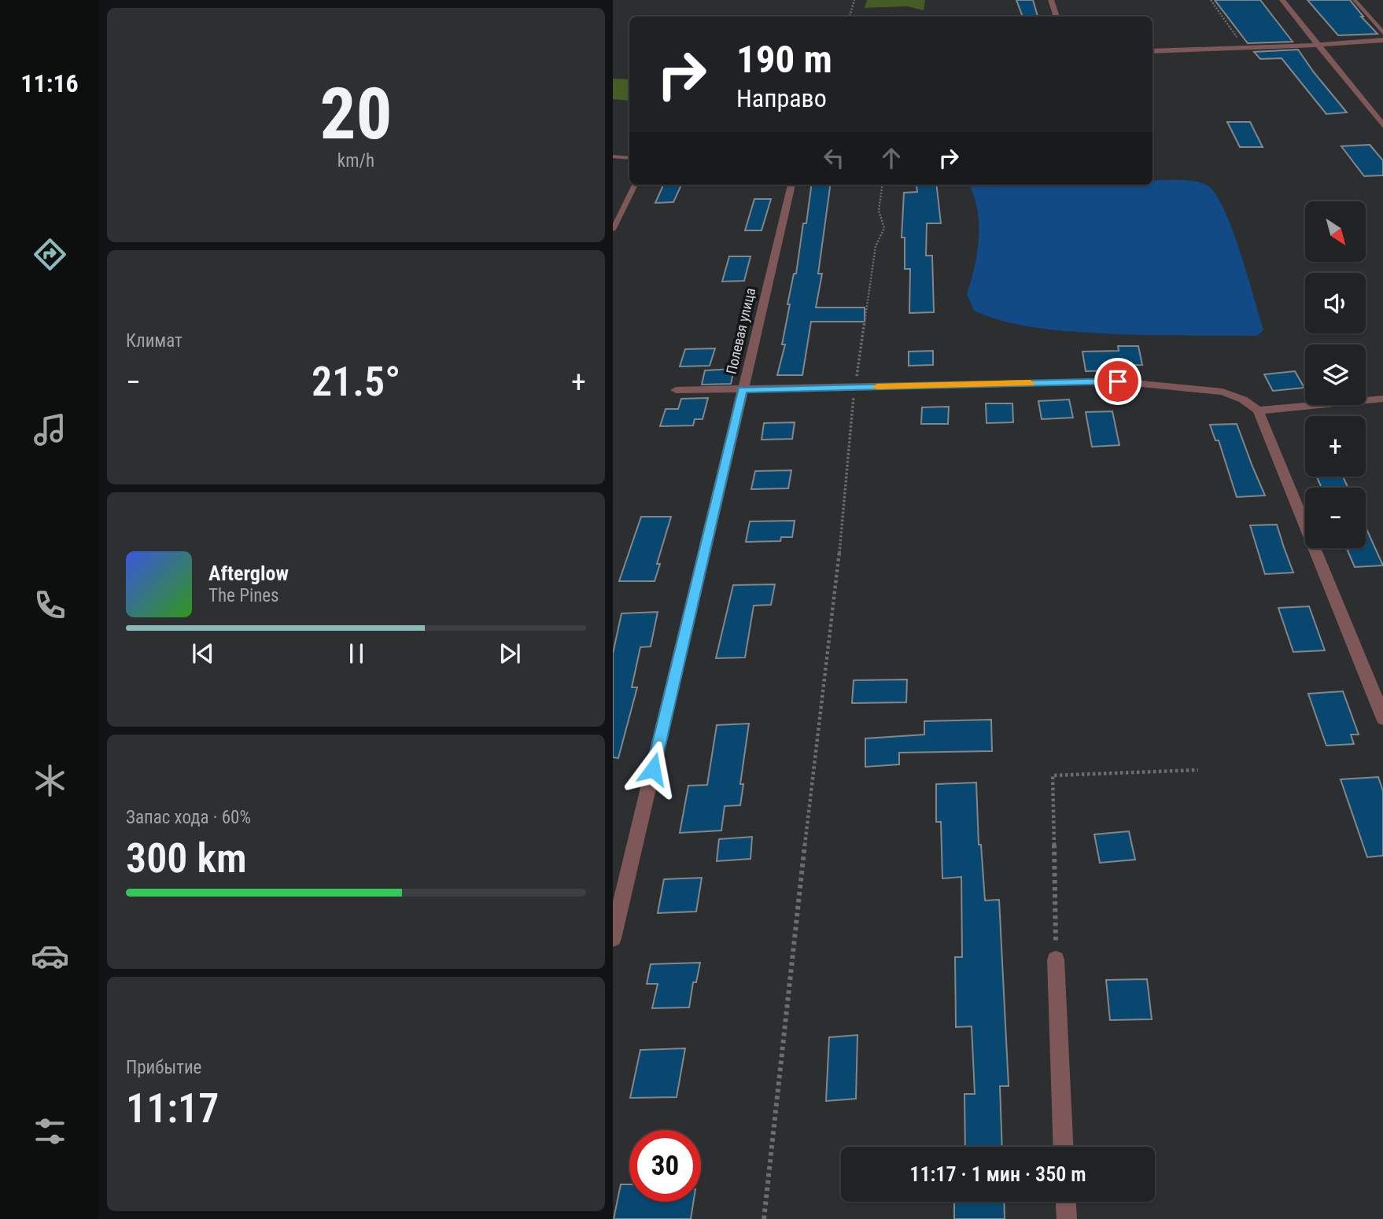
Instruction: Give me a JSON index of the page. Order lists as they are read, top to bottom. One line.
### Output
{"streets":{"street":["Полевая улица"]},"north":"bottom right","page":{"tabs":"11:16","tile":[["20","km/h"],"Климат",["Запас хода · 60%","300 km"],["Прибытие","11:17"]],"turn":["190 m","Направо"],"map_buttons":["+","−"],"heat":["−","21.5°","+"],"song":["Afterglow","The Pines"],"limit":"30","trip":"11:17 · 1 мин · 350 m"}}
